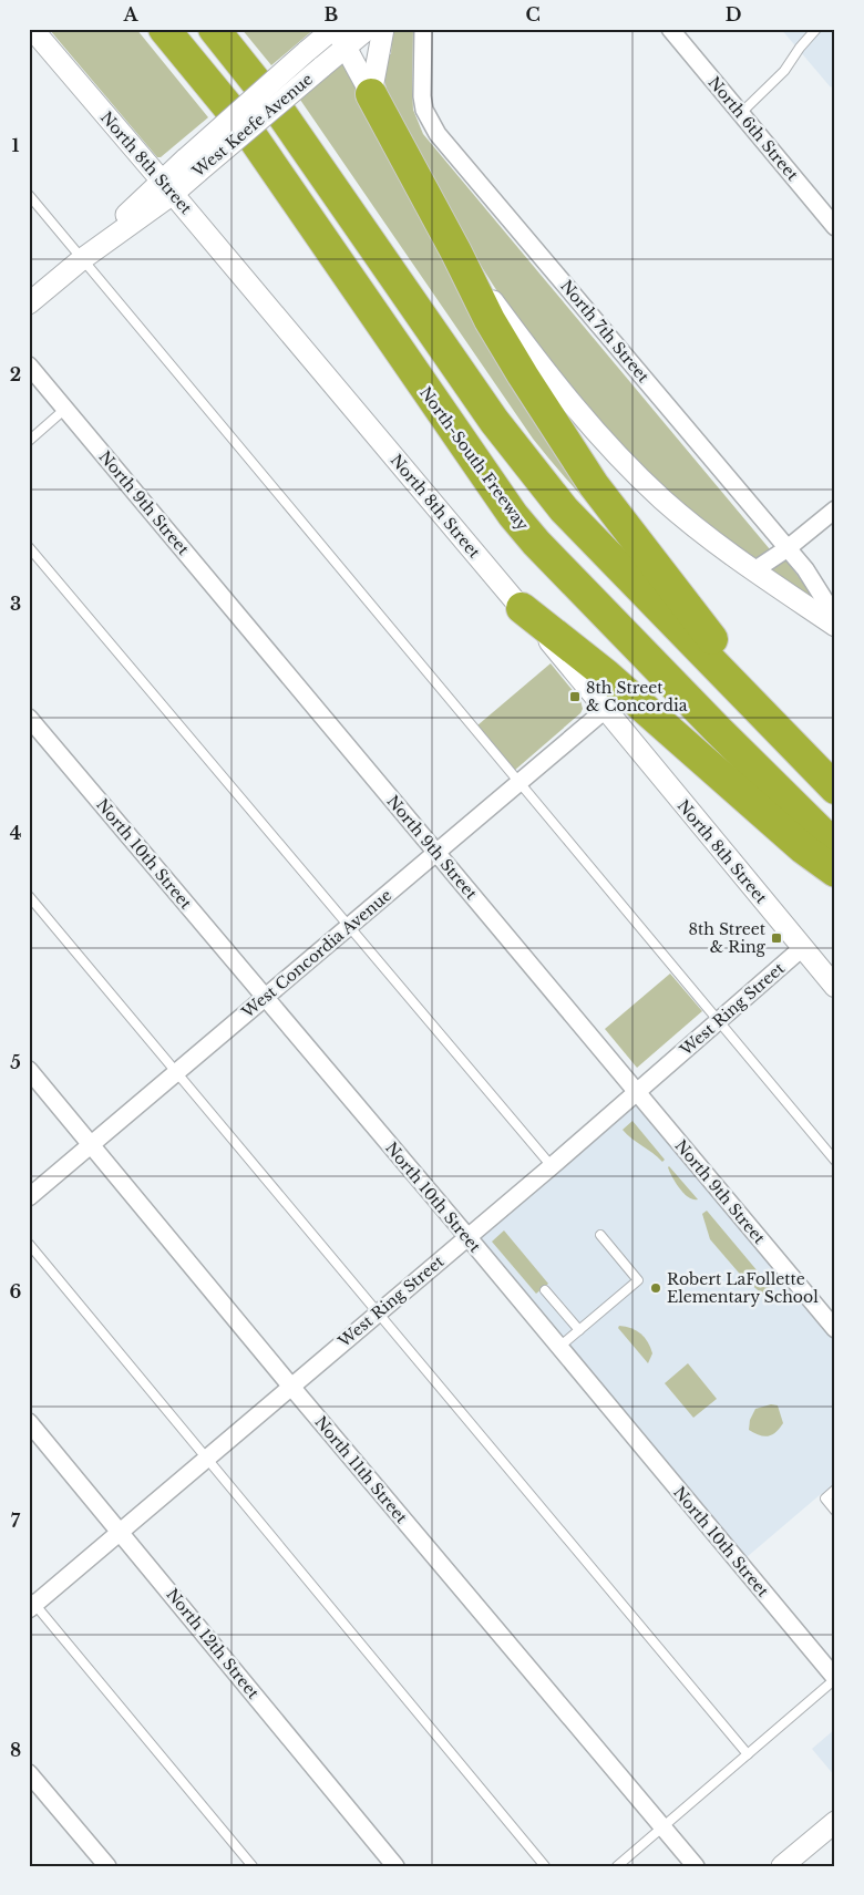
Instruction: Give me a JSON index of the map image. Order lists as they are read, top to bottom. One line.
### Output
{"streets":{"highway":["North-South Freeway"],"street":["West Keefe Avenue","North 6th Street","North 8th Street","North 7th Street","North 9th Street","North 10th Street","West Concordia Avenue","West Ring Street","North 11th Street","North 12th Street"]},"crossings":[["West Keefe Avenue","North 8th Street"],["North 8th Street","West Concordia Avenue"],["North 8th Street","West Ring Street"],["North 9th Street","West Concordia Avenue"],["North 9th Street","West Ring Street"],["North 10th Street","West Concordia Avenue"],["North 10th Street","West Ring Street"],["West Concordia Avenue","North 11th Street"],["West Ring Street","North 11th Street"],["West Ring Street","North 12th Street"]],"places":{"transit":["8th Street & Concordia","8th Street & Ring"],"other":["Robert LaFollette Elementary School"]},"grid":{"columns":["A","B","C","D"],"rows":["1","2","3","4","5","6","7","8"]}}
